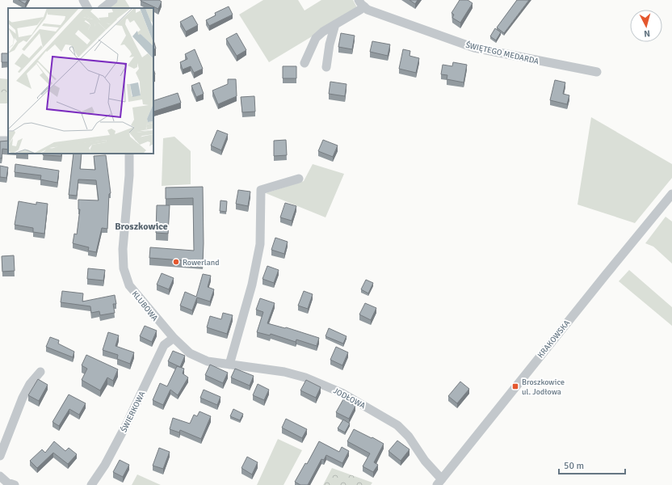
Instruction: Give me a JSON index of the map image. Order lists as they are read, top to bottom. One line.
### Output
{"streets":{"street":["ŚWIĘTEGO MEDARDA","KLUBOWA","KRAKOWSKA","JODŁOWA","ŚWIERKOWA"]},"crossings":[["KLUBOWA","JODŁOWA"],["KLUBOWA","ŚWIERKOWA"],["KRAKOWSKA","JODŁOWA"],["JODŁOWA","ŚWIERKOWA"]],"districts":["Broszkowice"],"places":{"other":["Rowerland"],"transit":["Broszkowice ul. Jodłowa"]},"scale_bar":"50 m","north":"bottom"}
